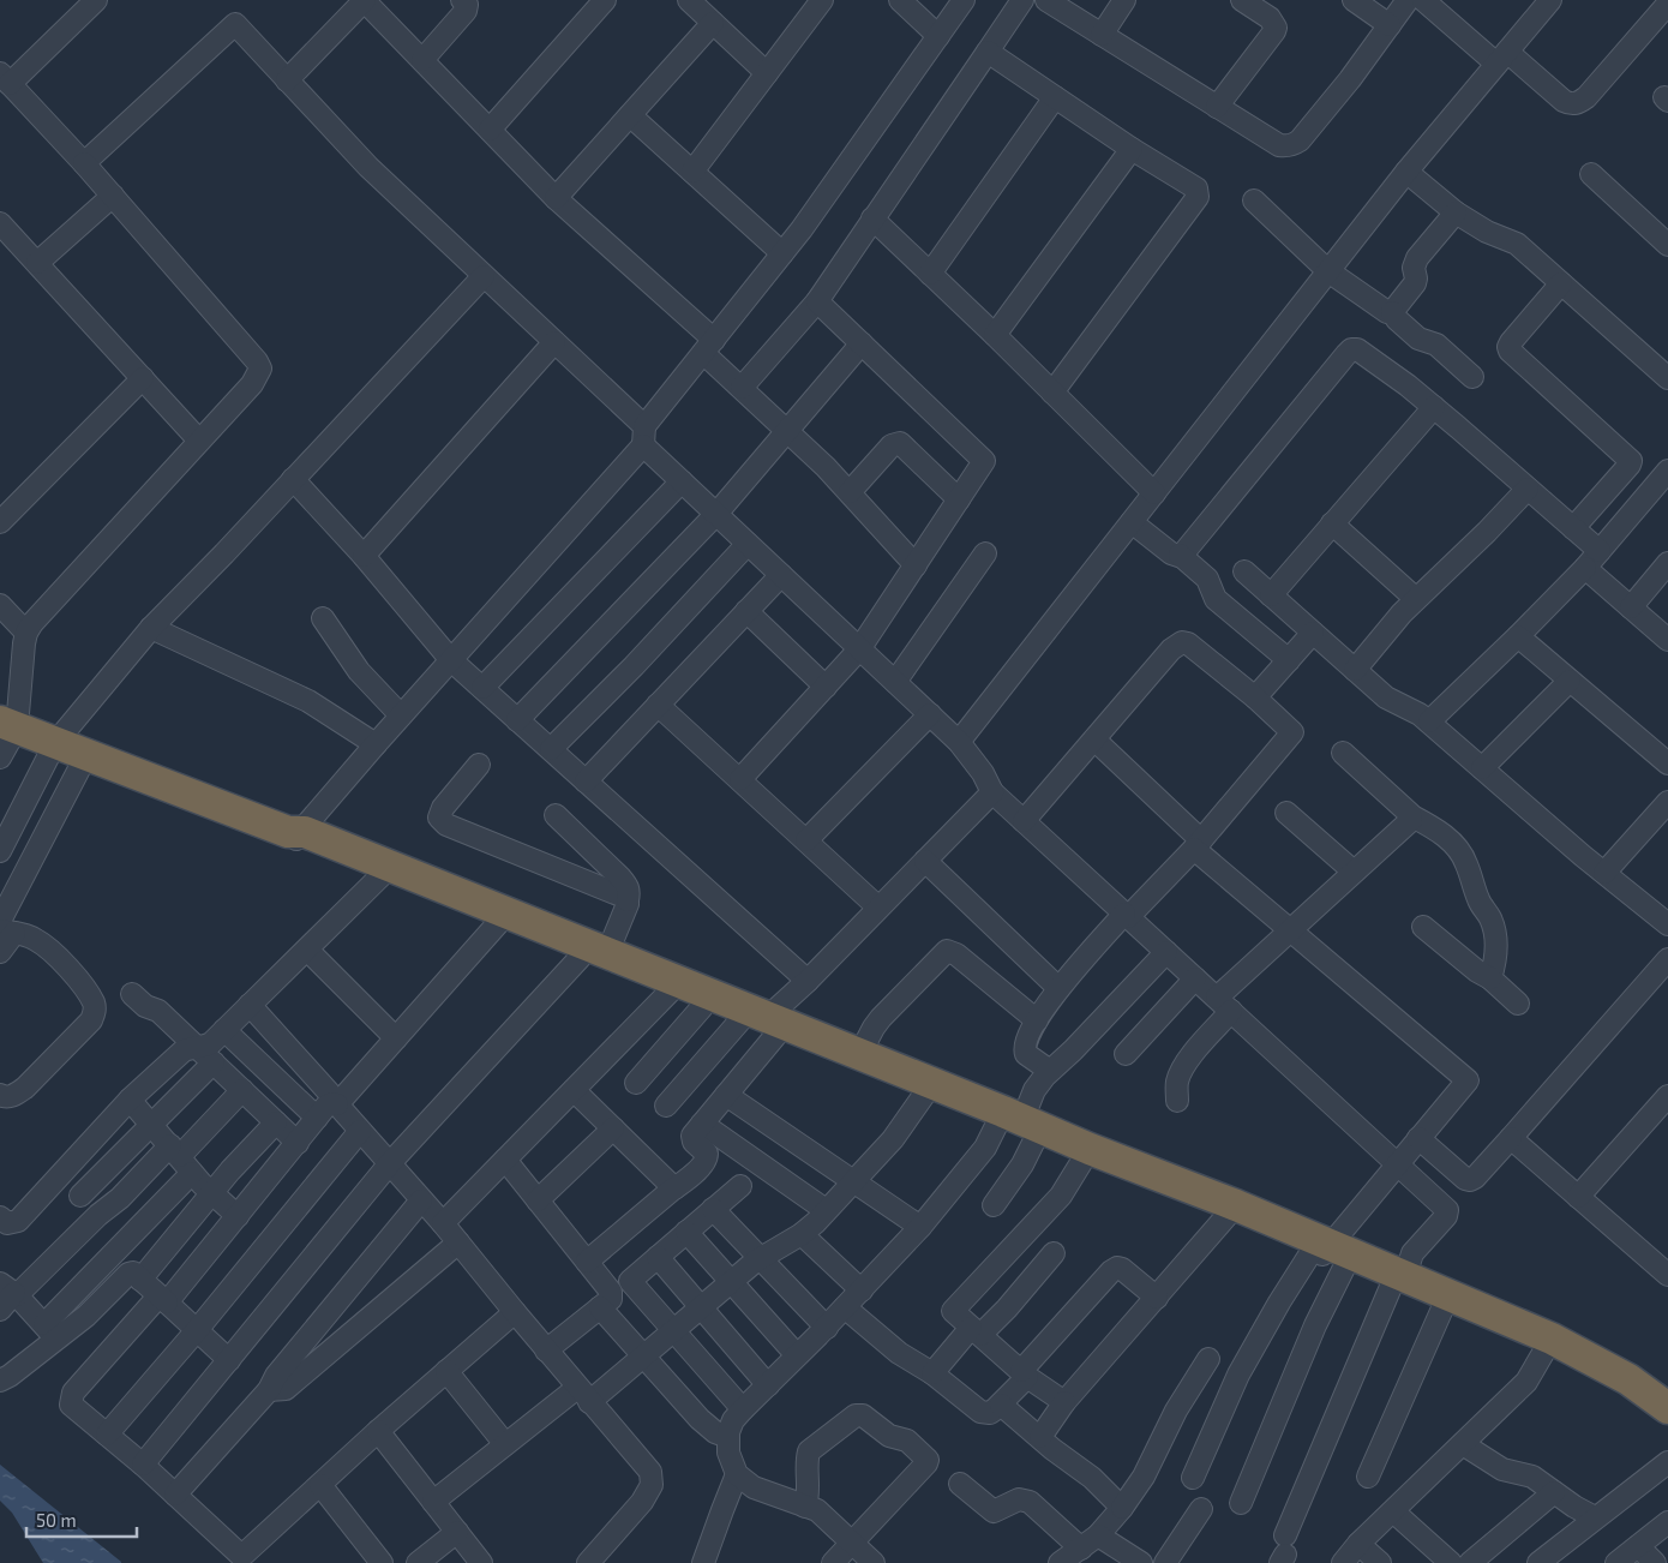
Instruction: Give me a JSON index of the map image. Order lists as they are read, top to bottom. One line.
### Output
{"scale_bar":"50 m"}
